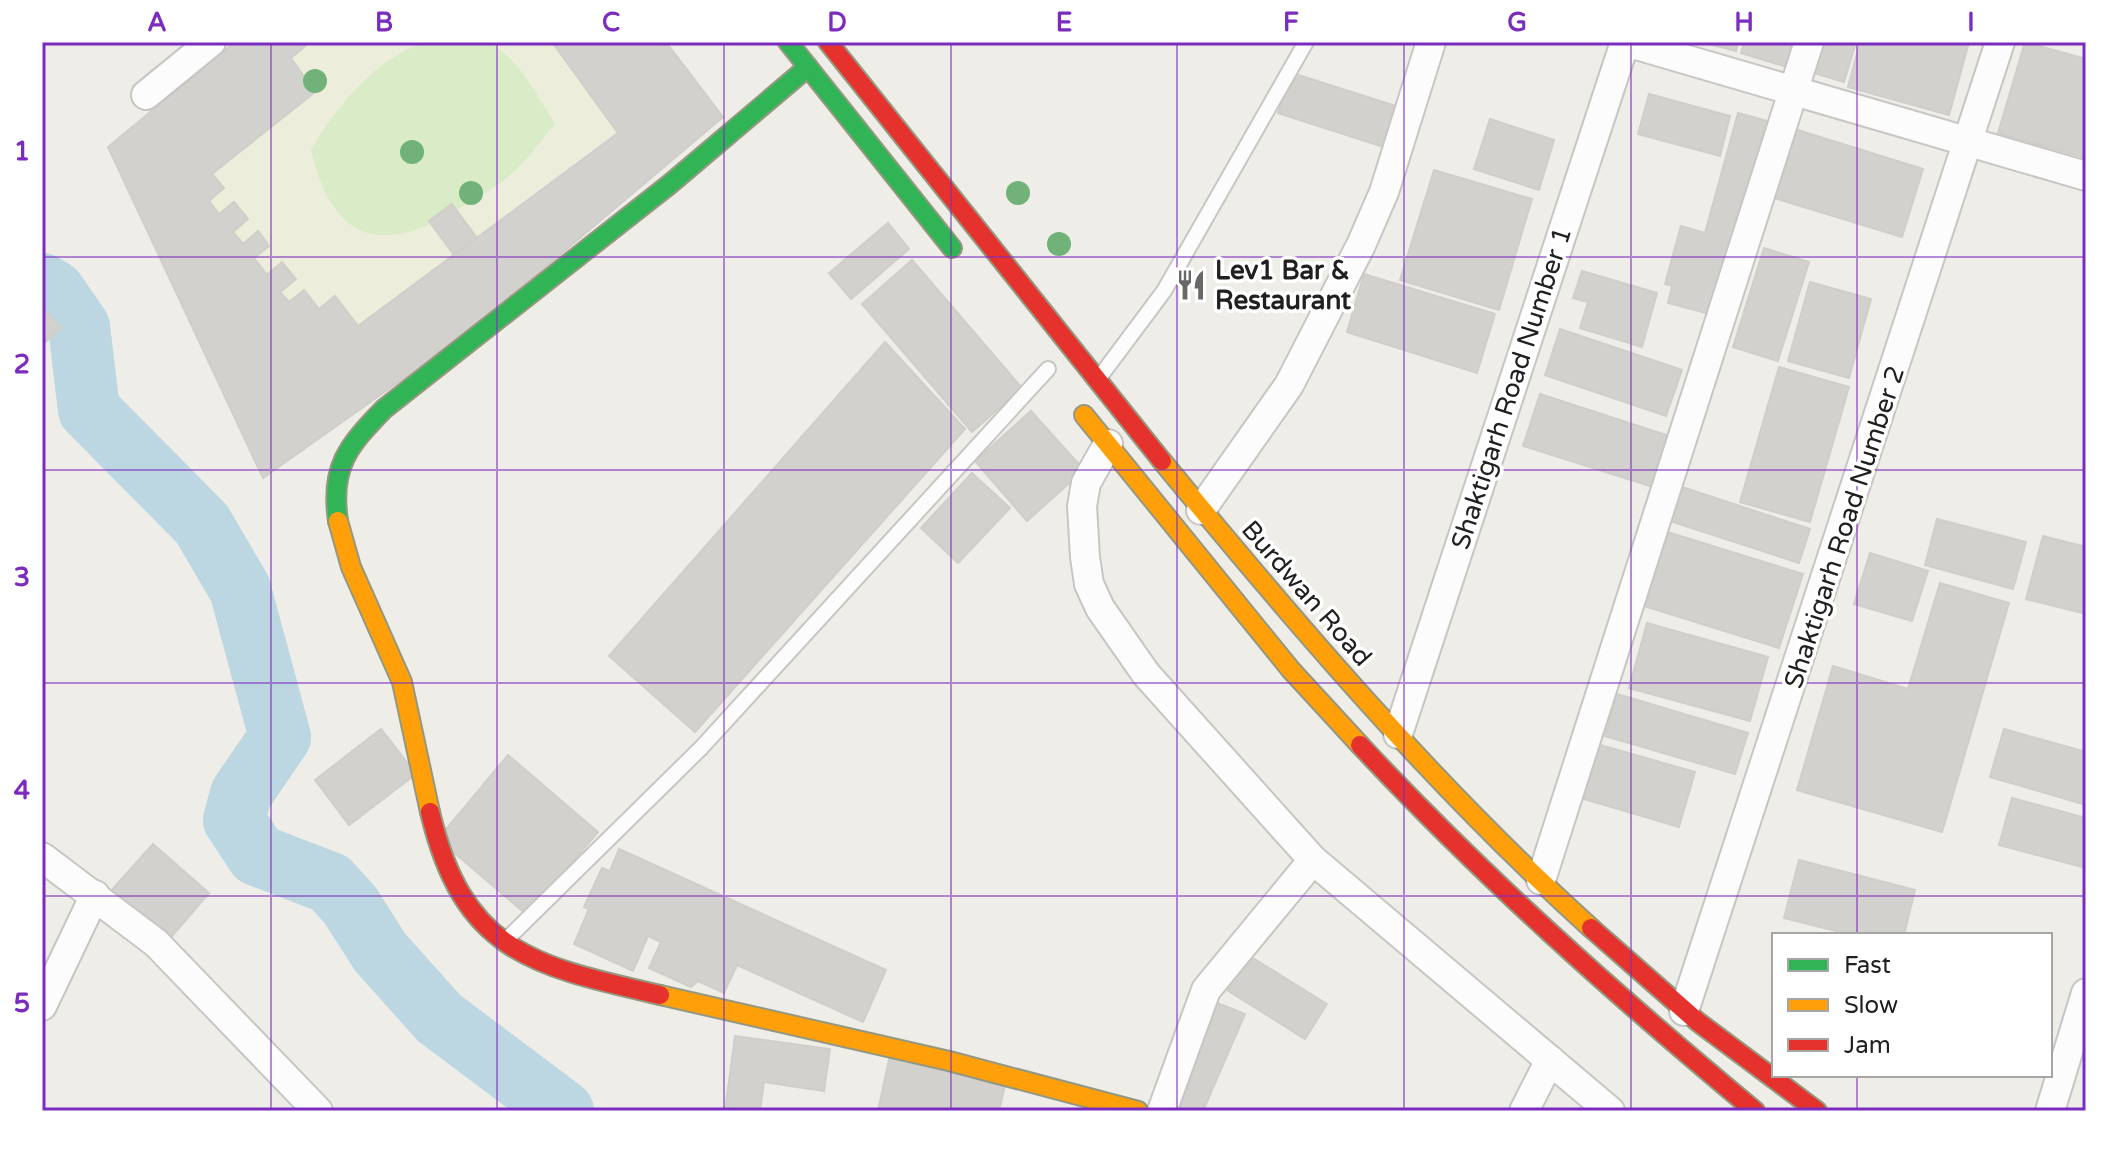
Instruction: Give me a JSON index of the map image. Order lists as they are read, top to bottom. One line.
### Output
{"streets":{"main road":["Burdwan Road"],"street":["Shaktigarh Road Number 1","Shaktigarh Road Number 2"]},"crossings":[["Shaktigarh Road Number 1","Burdwan Road"],["Shaktigarh Road Number 2","Burdwan Road"]],"places":{"restaurant":["Lev1 Bar & Restaurant"]},"legend":["Fast","Slow","Jam"],"grid":{"columns":["A","B","C","D","E","F","G","H","I"],"rows":["1","2","3","4","5"]}}
